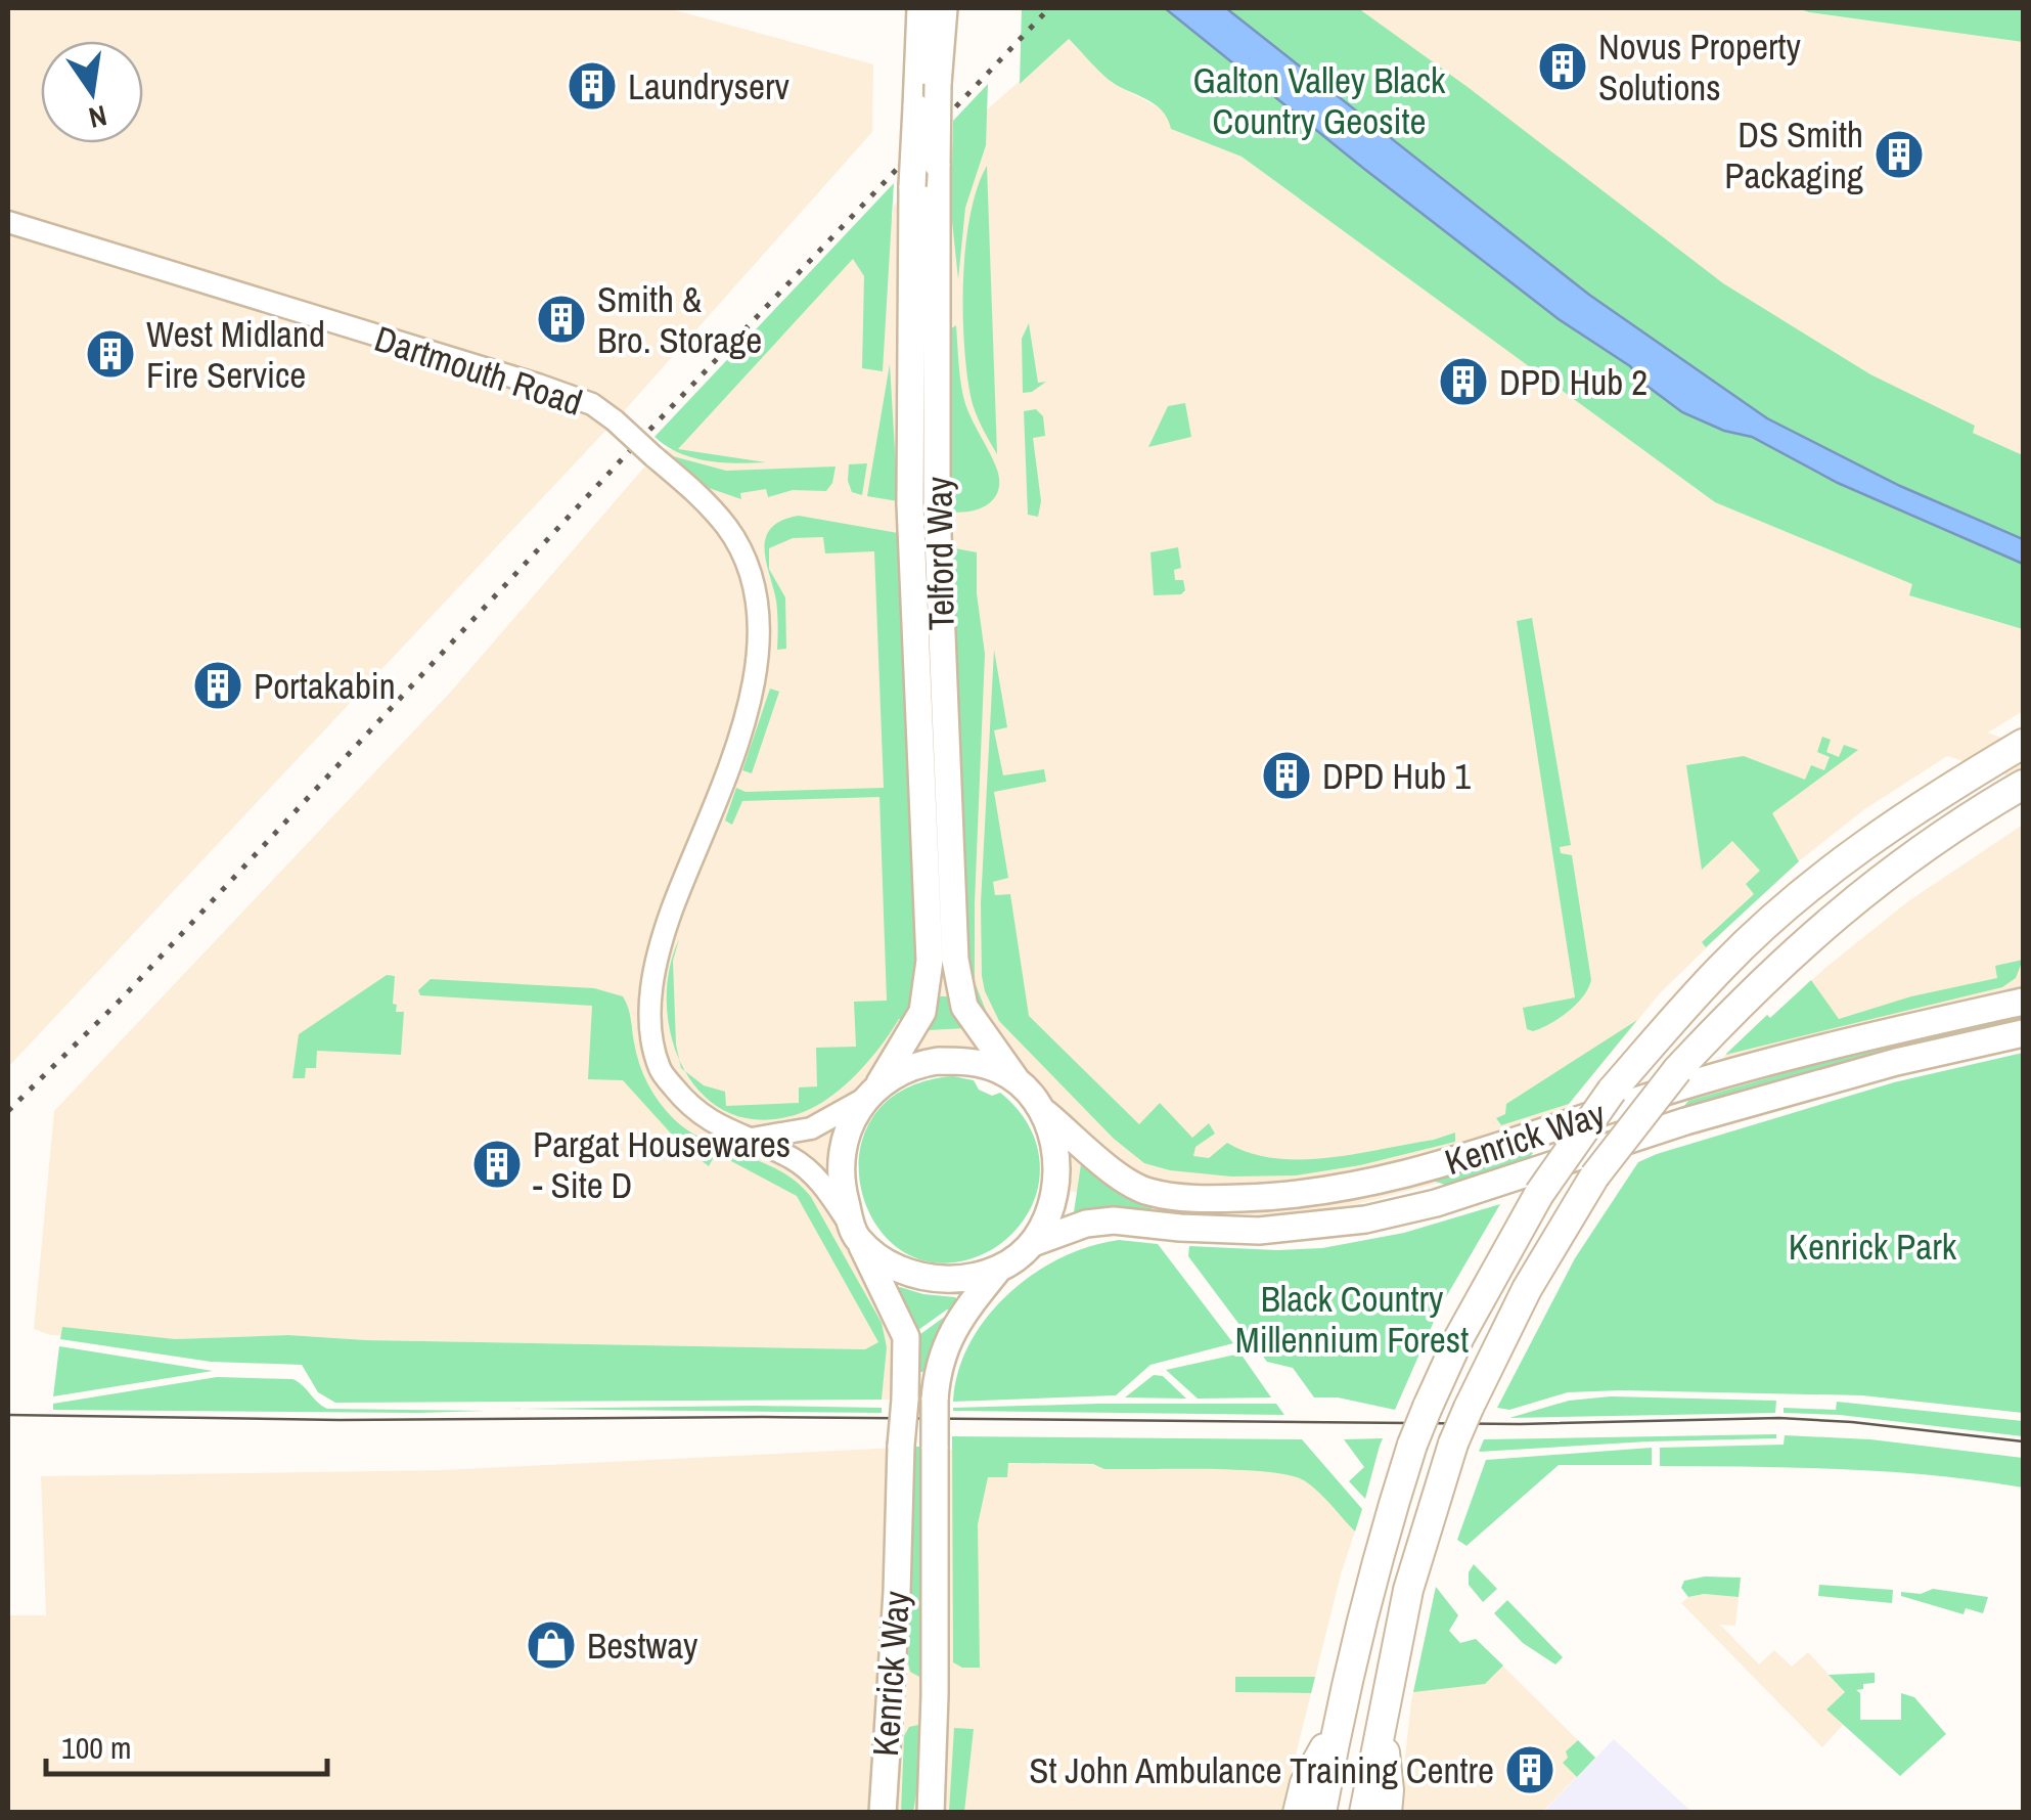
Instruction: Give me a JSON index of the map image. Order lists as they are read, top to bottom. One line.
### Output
{"streets":{"main road":["Telford Way","Kenrick Way"],"street":["Dartmouth Road"]},"crossings":[["Dartmouth Road","Telford Way"],["Dartmouth Road","Kenrick Way"],["Telford Way","Kenrick Way"]],"parks":["Galton Valley Black Country Geosite","Kenrick Park","Black Country Millennium Forest"],"places":{"building":["Novus Property Solutions","Laundryserv","DS Smith Packaging","Smith & Bro. Storage","West Midland Fire Service","DPD Hub 2","Portakabin","DPD Hub 1","Pargat Housewares - Site D","St John Ambulance Training Centre"],"shop":["Bestway"]},"scale_bar":"100 m","north":"bottom"}
